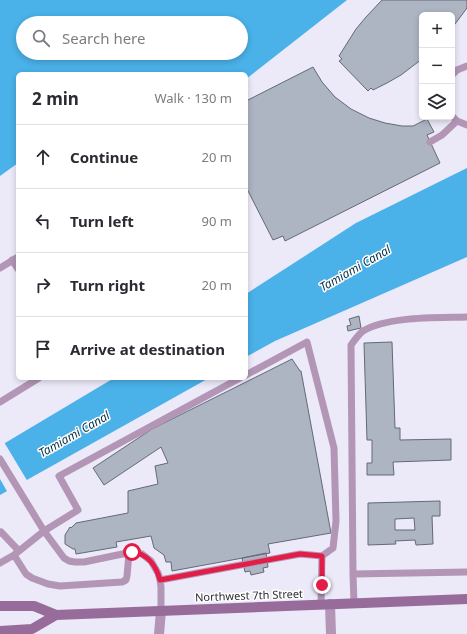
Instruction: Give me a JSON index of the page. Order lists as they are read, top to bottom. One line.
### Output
{"streets":{"main road":["Northwest 7th Street"]},"water":["Tamiami Canal"],"page":{"map_buttons":["+","−"],"search":"Search here","heading":["2 min","Walk · 130 m"],"list":[["Continue","20 m"],["Turn left","90 m"],["Turn right","20 m"],"Arrive at destination"]}}
